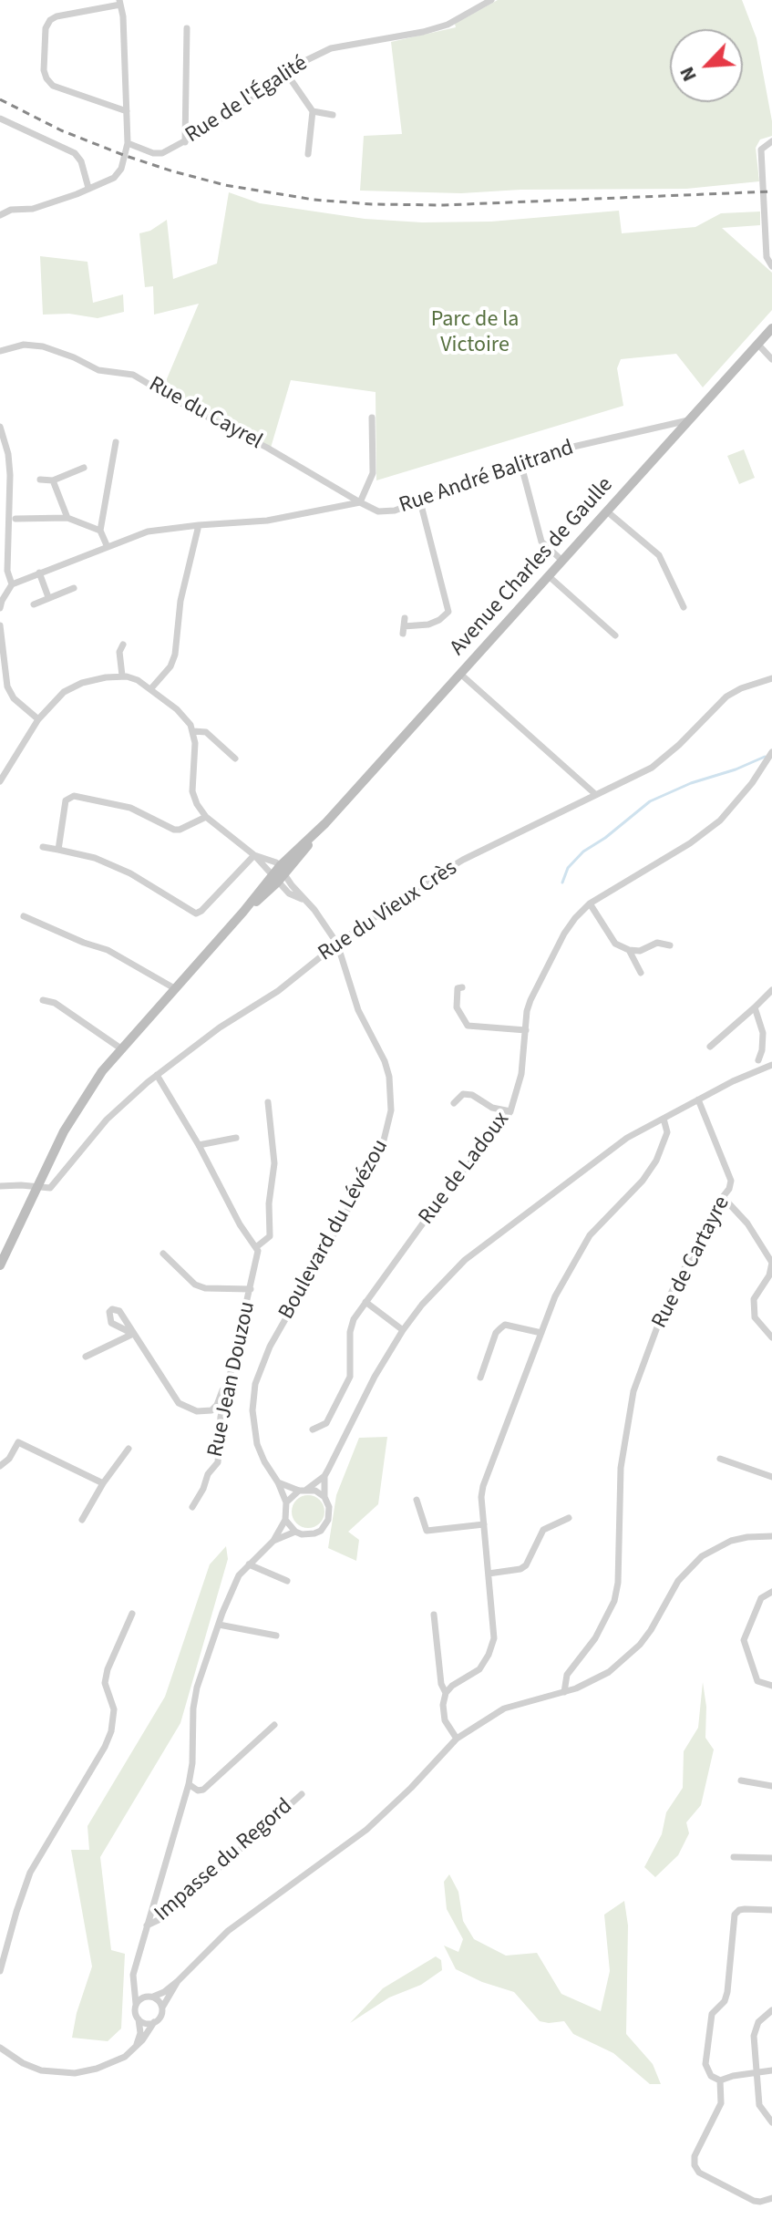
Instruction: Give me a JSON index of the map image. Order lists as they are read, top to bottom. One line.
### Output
{"streets":{"main road":["Avenue Charles de Gaulle"],"street":["Rue de l'Égalité","Rue du Cayrel","Rue André Balitrand","Rue du Vieux Crès","Rue de Ladoux","Boulevard du Lévézou","Rue de Cartayre","Rue Jean Douzou","Impasse du Regord"]},"crossings":[["Rue du Cayrel","Rue André Balitrand"],["Rue André Balitrand","Avenue Charles de Gaulle"],["Avenue Charles de Gaulle","Rue du Vieux Crès"],["Avenue Charles de Gaulle","Boulevard du Lévézou"],["Rue du Vieux Crès","Boulevard du Lévézou"]],"parks":["Parc de la Victoire"],"north":"bottom left"}
